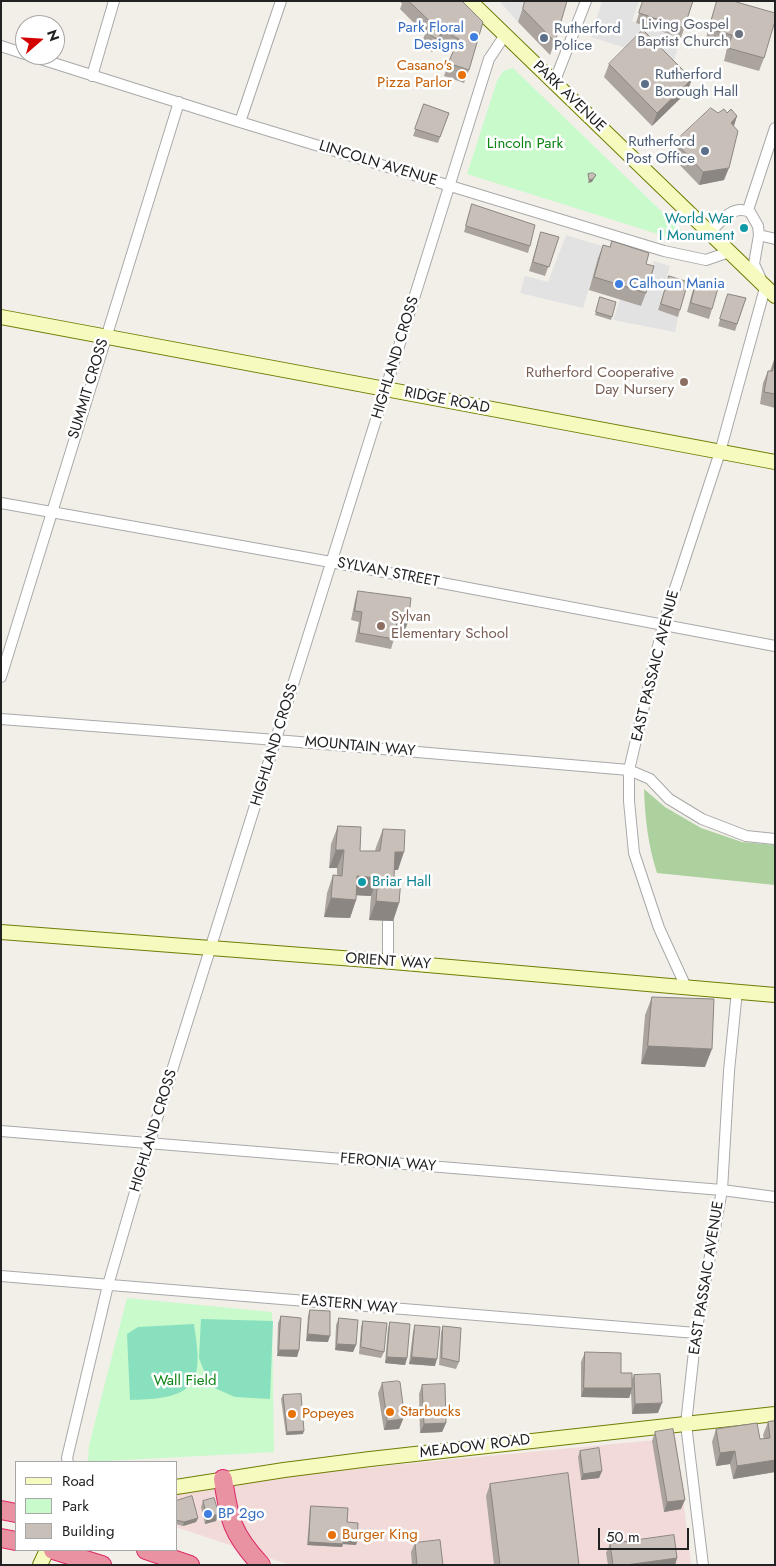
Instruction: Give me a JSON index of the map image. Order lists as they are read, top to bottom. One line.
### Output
{"streets":{"street":["PARK AVENUE","LINCOLN AVENUE","HIGHLAND CROSS","SUMMIT CROSS","RIDGE ROAD","SYLVAN STREET","EAST PASSAIC AVENUE","MOUNTAIN WAY","ORIENT WAY","FERONIA WAY","EASTERN WAY","MEADOW ROAD"]},"crossings":[["PARK AVENUE","LINCOLN AVENUE"],["PARK AVENUE","HIGHLAND CROSS"],["PARK AVENUE","EAST PASSAIC AVENUE"],["LINCOLN AVENUE","HIGHLAND CROSS"],["LINCOLN AVENUE","SUMMIT CROSS"],["HIGHLAND CROSS","RIDGE ROAD"],["HIGHLAND CROSS","SYLVAN STREET"],["HIGHLAND CROSS","MOUNTAIN WAY"],["HIGHLAND CROSS","ORIENT WAY"],["HIGHLAND CROSS","FERONIA WAY"],["HIGHLAND CROSS","EASTERN WAY"],["SUMMIT CROSS","RIDGE ROAD"],["SUMMIT CROSS","SYLVAN STREET"],["RIDGE ROAD","EAST PASSAIC AVENUE"],["SYLVAN STREET","EAST PASSAIC AVENUE"],["EAST PASSAIC AVENUE","MOUNTAIN WAY"],["EAST PASSAIC AVENUE","ORIENT WAY"],["EAST PASSAIC AVENUE","FERONIA WAY"],["EAST PASSAIC AVENUE","EASTERN WAY"],["EAST PASSAIC AVENUE","MEADOW ROAD"]],"parks":["Lincoln Park","Wall Field"],"places":["Living Gospel Baptist Church","Park Floral Designs","Rutherford Police","Casano's Pizza Parlor","Rutherford Borough Hall","Rutherford Post Office","World War I Monument","Calhoun Mania","Rutherford Cooperative Day Nursery","Sylvan Elementary School","Briar Hall","Starbucks","Popeyes","BP 2go","Burger King"],"legend":["Road","Park","Building"],"scale_bar":"50 m","north":"right"}
